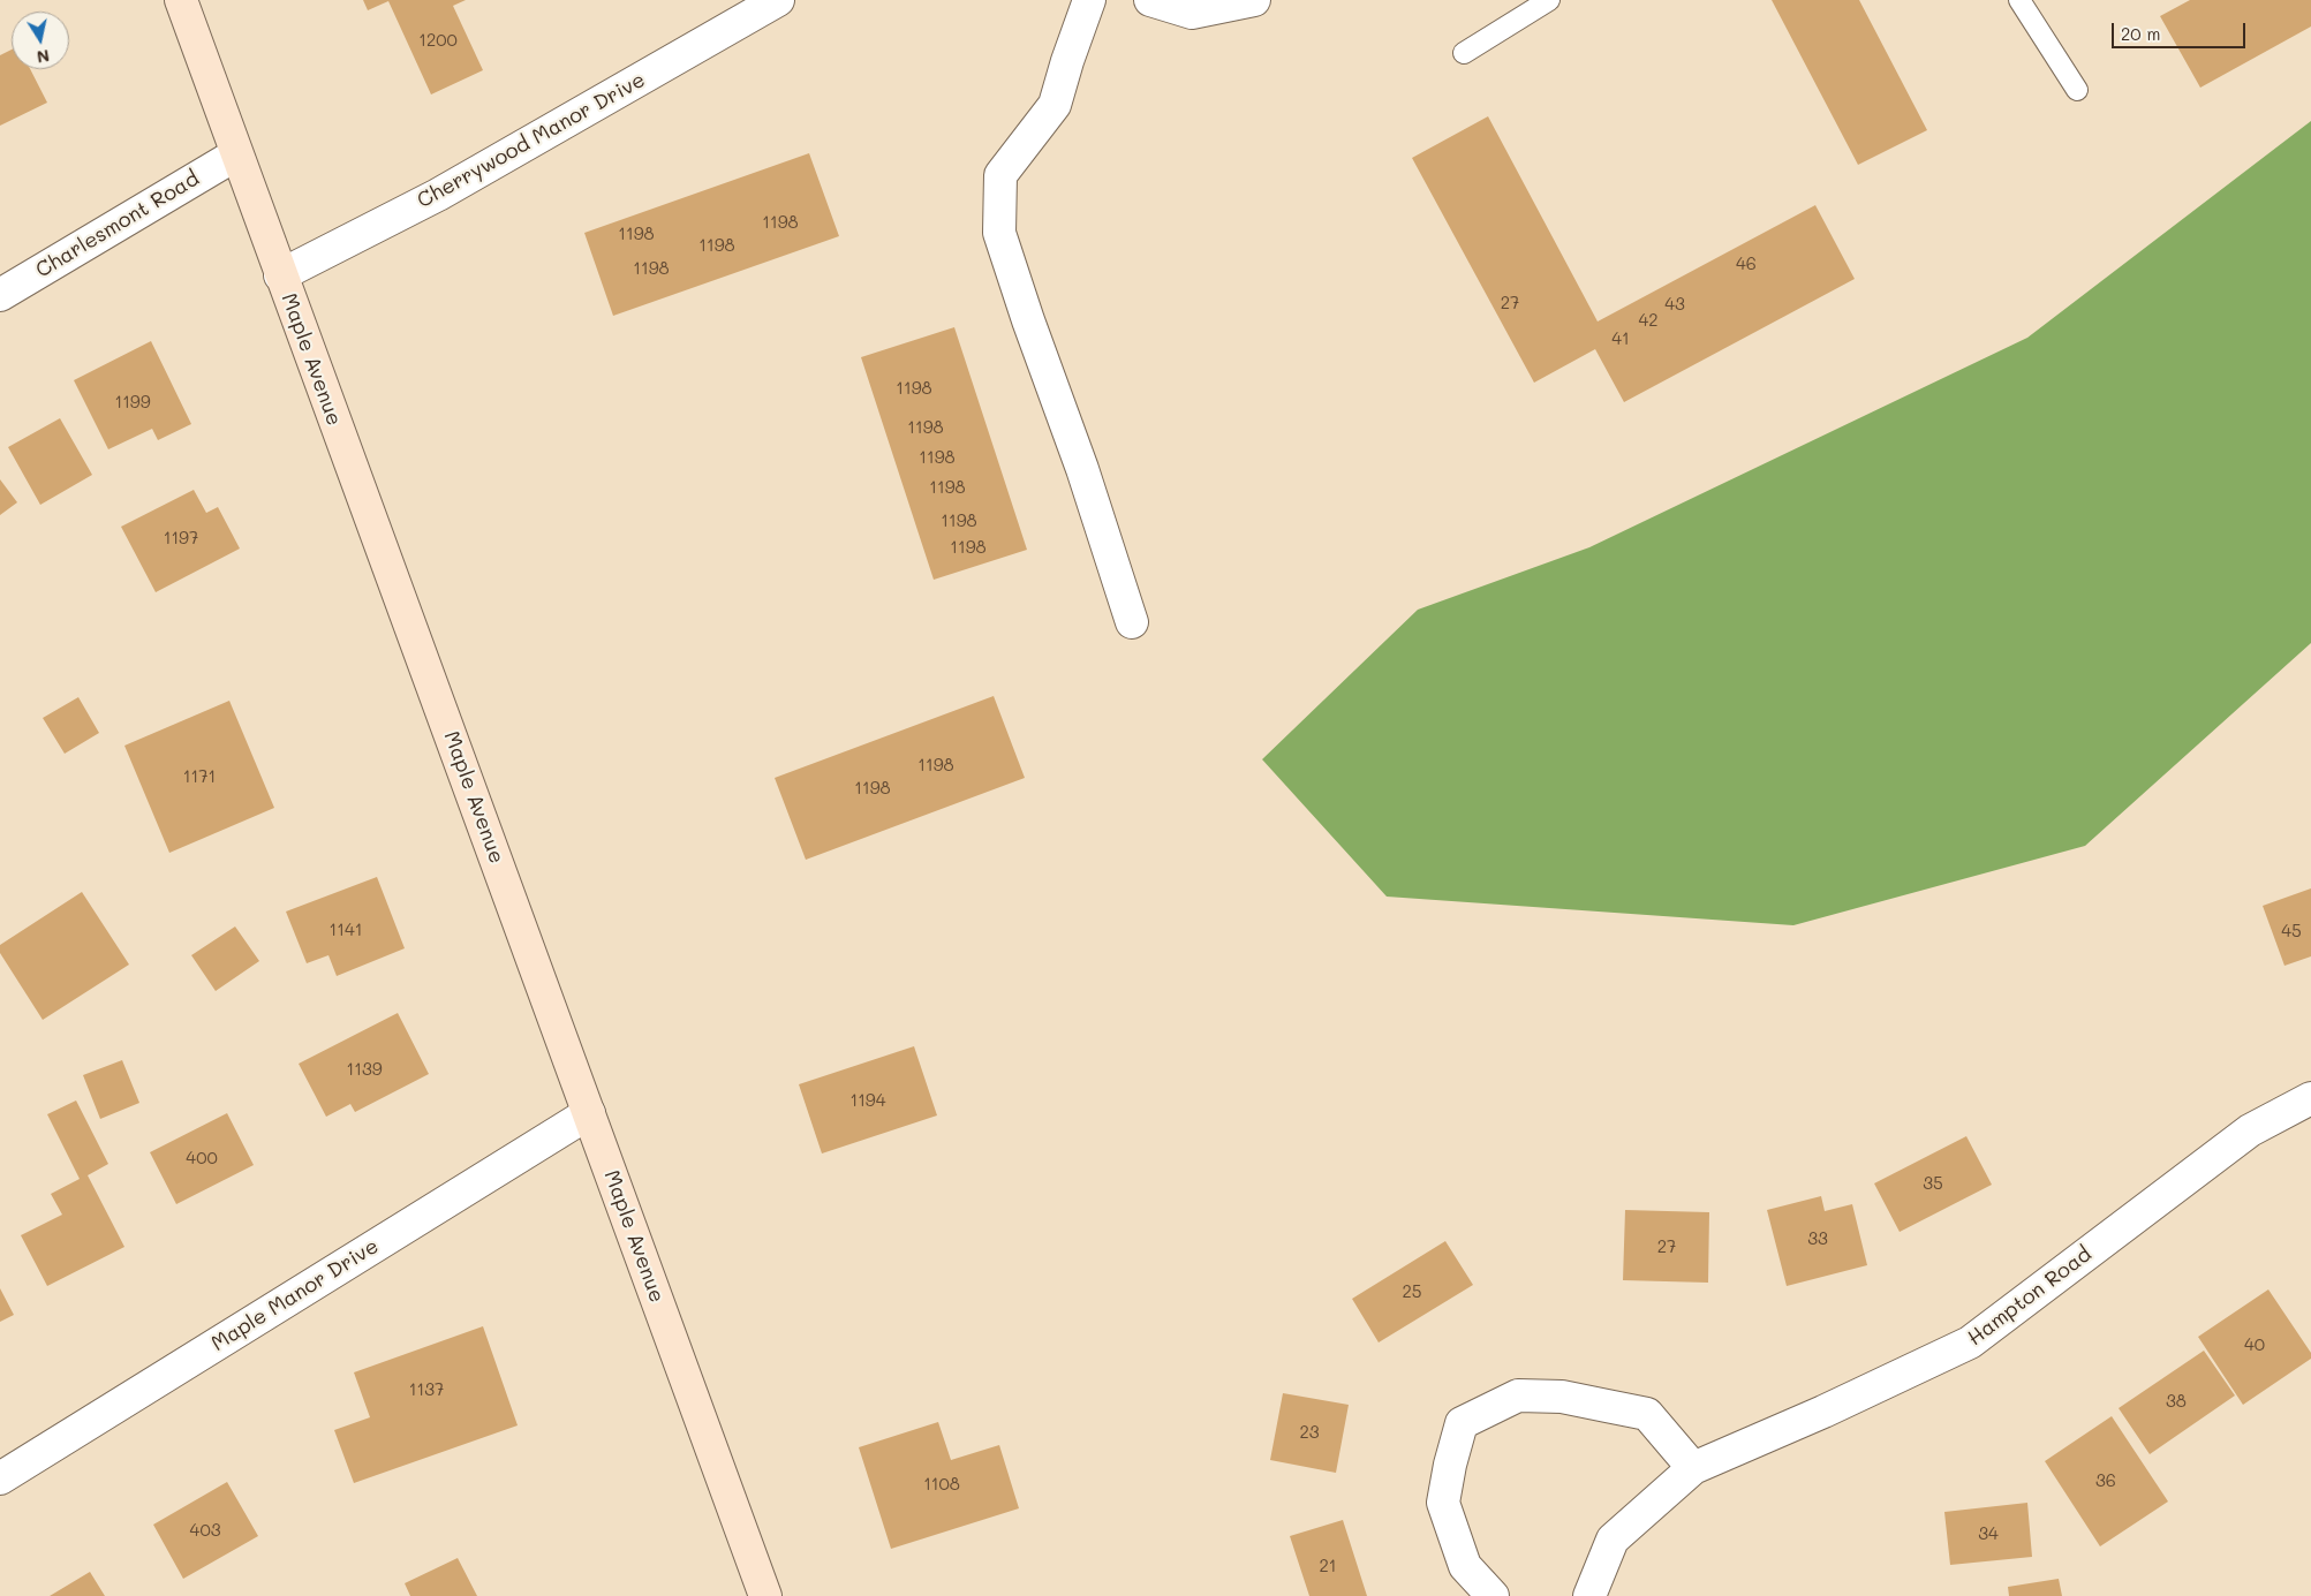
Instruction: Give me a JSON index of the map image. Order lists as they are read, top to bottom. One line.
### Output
{"streets":{"main road":["Maple Avenue"],"street":["Cherrywood Manor Drive","Charlesmont Road","Maple Manor Drive","Hampton Road"]},"crossings":[["Cherrywood Manor Drive","Maple Avenue"],["Charlesmont Road","Maple Avenue"],["Maple Avenue","Maple Manor Drive"]],"house_numbers":["1200","1198","1198","1198","46","1198","27","43","42","41","1198","1199","1198","1198","1198","1198","1197","1198","1198","1171","1198","1141","45","1139","1194","400","35","33","27","25","40","1137","38","23","36","1108","403","34","21"],"scale_bar":"20 m","north":"bottom"}
